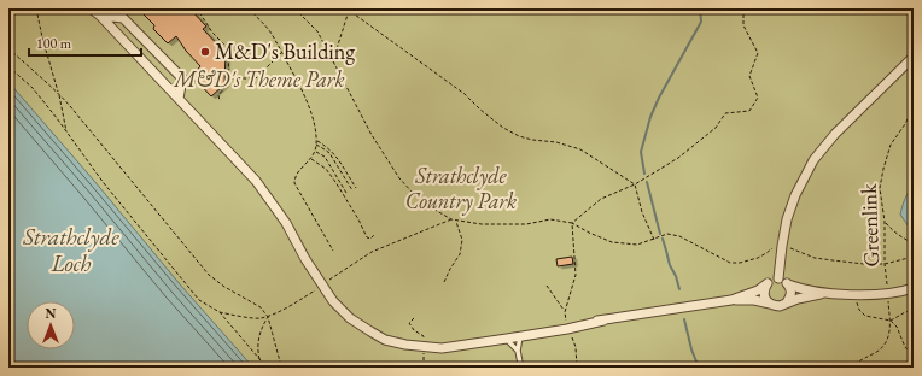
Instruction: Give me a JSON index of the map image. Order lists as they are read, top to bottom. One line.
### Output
{"streets":{"path":["Greenlink"]},"water":["Strathclyde Loch"],"parks":["M&D's Theme Park","Strathclyde Country Park"],"places":["M&D's Building"],"scale_bar":"100 m","north":"top"}
